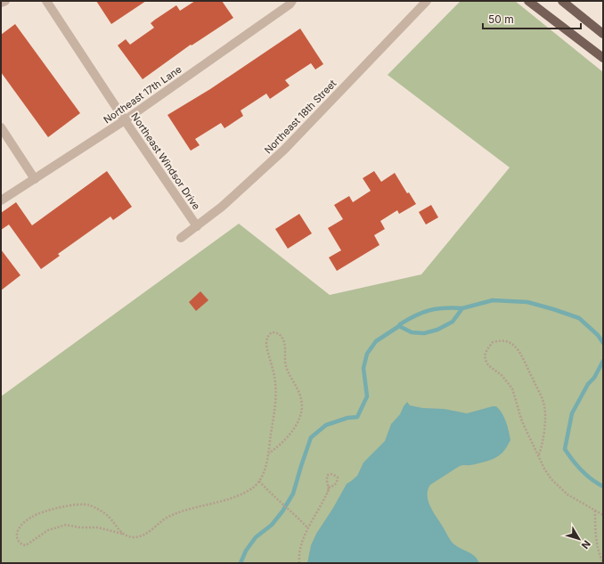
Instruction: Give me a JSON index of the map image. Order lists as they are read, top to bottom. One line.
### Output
{"streets":{"street":["Northeast 17th Lane","Northeast 18th Street","Northeast Windsor Drive"]},"crossings":[["Northeast 17th Lane","Northeast Windsor Drive"],["Northeast 18th Street","Northeast Windsor Drive"]],"scale_bar":"50 m","north":"bottom right"}
